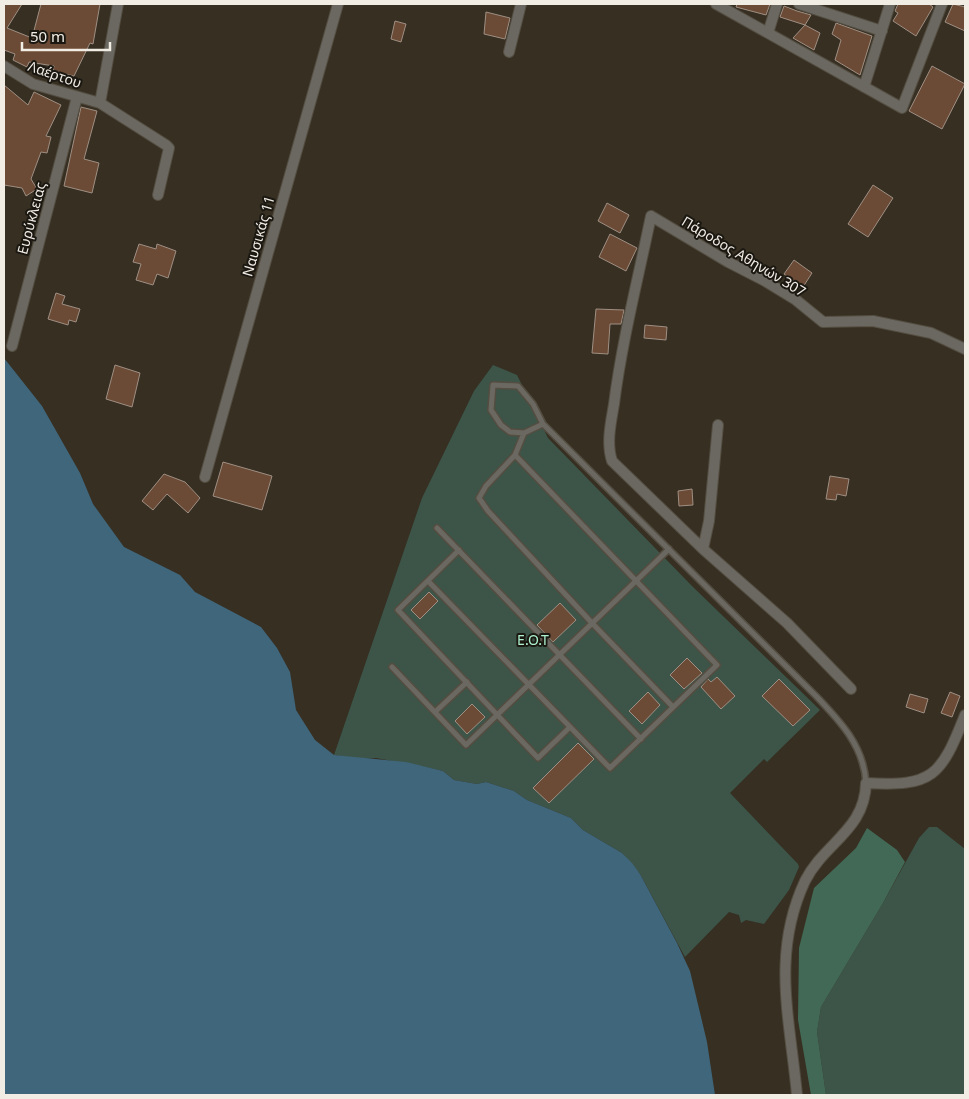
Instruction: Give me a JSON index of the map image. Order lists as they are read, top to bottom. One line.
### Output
{"streets":{"street":["Λαέρτου","Ευρύκλειας","Ναυσικάς 11","Πάροδος Αθηνών 307"]},"crossings":[["Λαέρτου","Ευρύκλειας"]],"parks":["E.O.T"],"scale_bar":"50 m"}
